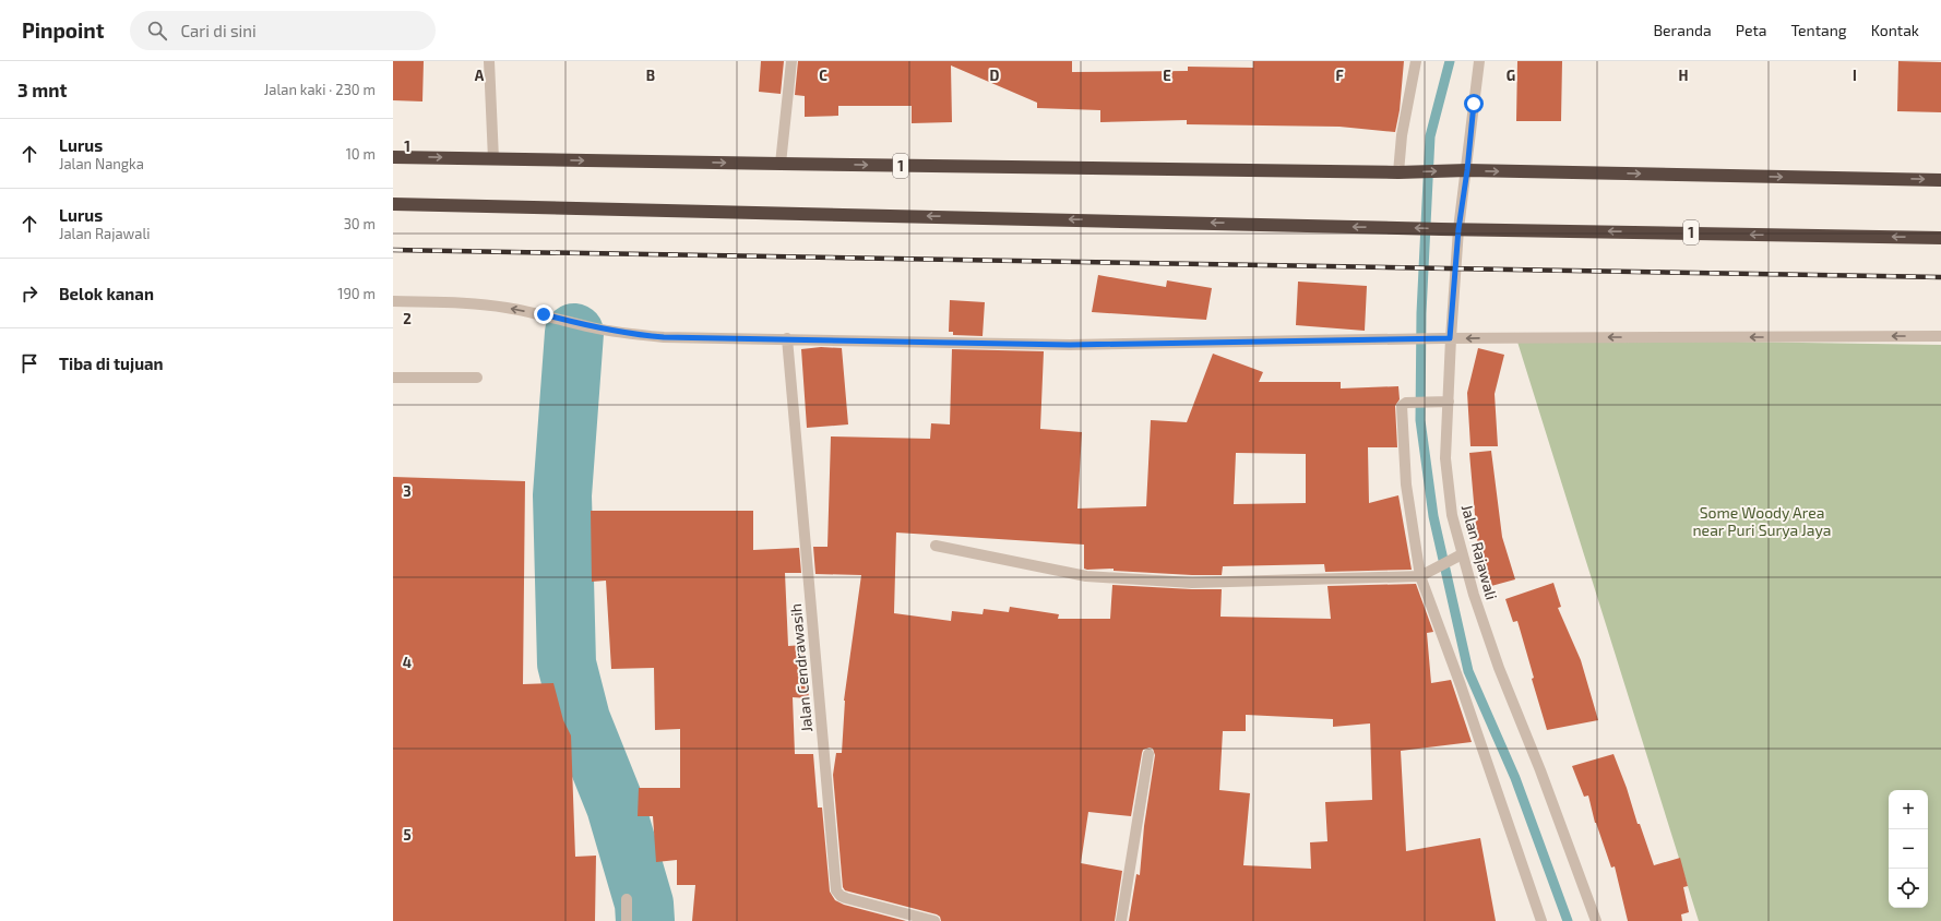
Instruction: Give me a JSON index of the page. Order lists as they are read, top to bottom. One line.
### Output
{"streets":{"highway":["1"],"street":["Jalan Rajawali","Jalan Cendrawasih"]},"crossings":[["1","Jalan Rajawali"]],"parks":["Some Woody Area near Puri Surya Jaya"],"page":{"header":"Pinpoint","search":"Cari di sini","nav":["Beranda","Peta","Tentang","Kontak"],"heading":["3 mnt","Jalan kaki · 230 m"],"list":[["Lurus","Jalan Nangka","10 m"],["Lurus","Jalan Rajawali","30 m"],["Belok kanan","190 m"],"Tiba di tujuan"],"map_buttons":["+","−"]},"grid":{"columns":["A","B","C","D","E","F","G","H","I"],"rows":["1","2","3","4","5"]}}
